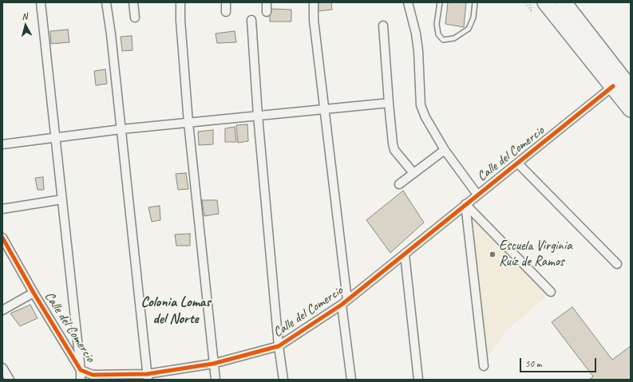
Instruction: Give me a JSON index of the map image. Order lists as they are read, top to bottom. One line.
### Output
{"streets":{"street":["Calle del Comercio"]},"districts":["Colonia Lomas del Norte"],"places":["Escuela Virginia Ruíz de Ramos"],"scale_bar":"50 m","north":"top"}
